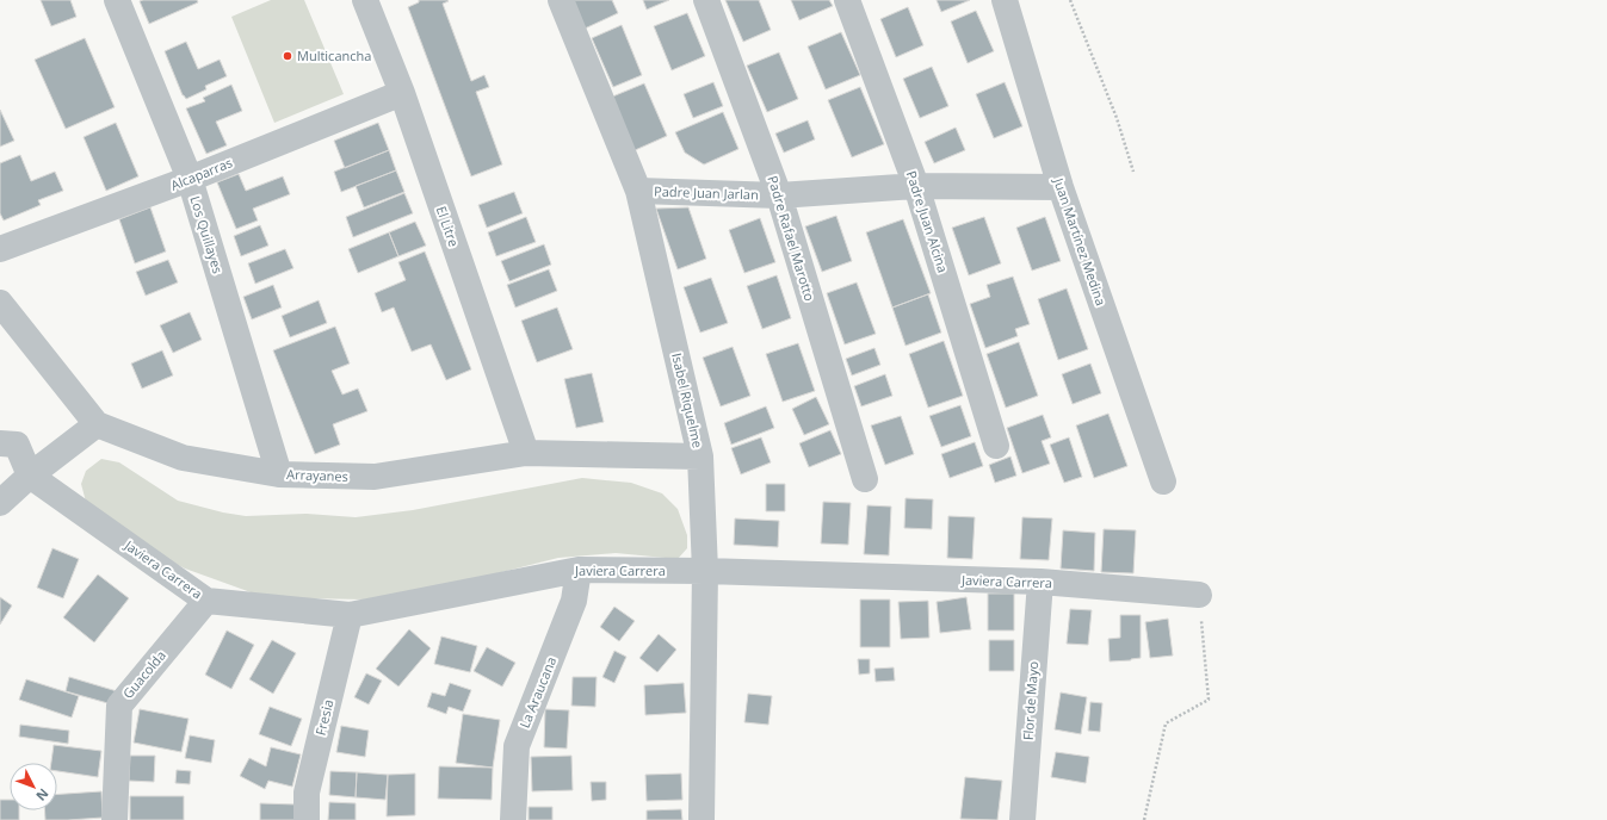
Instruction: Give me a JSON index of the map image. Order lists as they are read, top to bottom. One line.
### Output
{"streets":{"street":["Alcaparras","Padre Juan Jarlan","Padre Juan Alcina","El Litre","Los Quillayes","Padre Rafael Marotto","Juan Martínez Medina","Isabel Riquelme","Arrayanes","Javiera Carrera","Guacolda","La Araucana","Flor de Mayo","Fresia"]},"crossings":[["Alcaparras","El Litre"],["Alcaparras","Los Quillayes"],["Padre Juan Jarlan","Padre Juan Alcina"],["Padre Juan Jarlan","Padre Rafael Marotto"],["Padre Juan Jarlan","Juan Martínez Medina"],["Padre Juan Jarlan","Isabel Riquelme"],["El Litre","Arrayanes"],["Los Quillayes","Arrayanes"],["Isabel Riquelme","Arrayanes"],["Isabel Riquelme","Javiera Carrera"],["Javiera Carrera","Guacolda"],["Javiera Carrera","La Araucana"],["Javiera Carrera","Flor de Mayo"],["Javiera Carrera","Fresia"]],"places":["Multicancha"],"north":"bottom right"}
